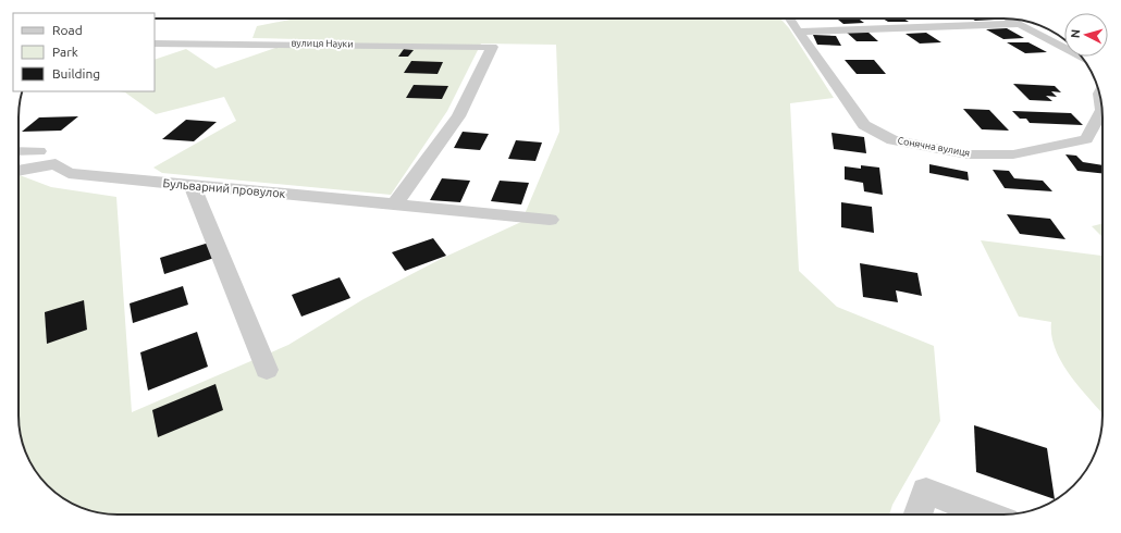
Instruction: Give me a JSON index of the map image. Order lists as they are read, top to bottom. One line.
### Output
{"streets":{"street":["вулиця Науки","Сонячна вулиця","Бульварний провулок"]},"crossings":[["вулиця Науки","Бульварний провулок"]],"legend":["Road","Park","Building"],"north":"left"}
